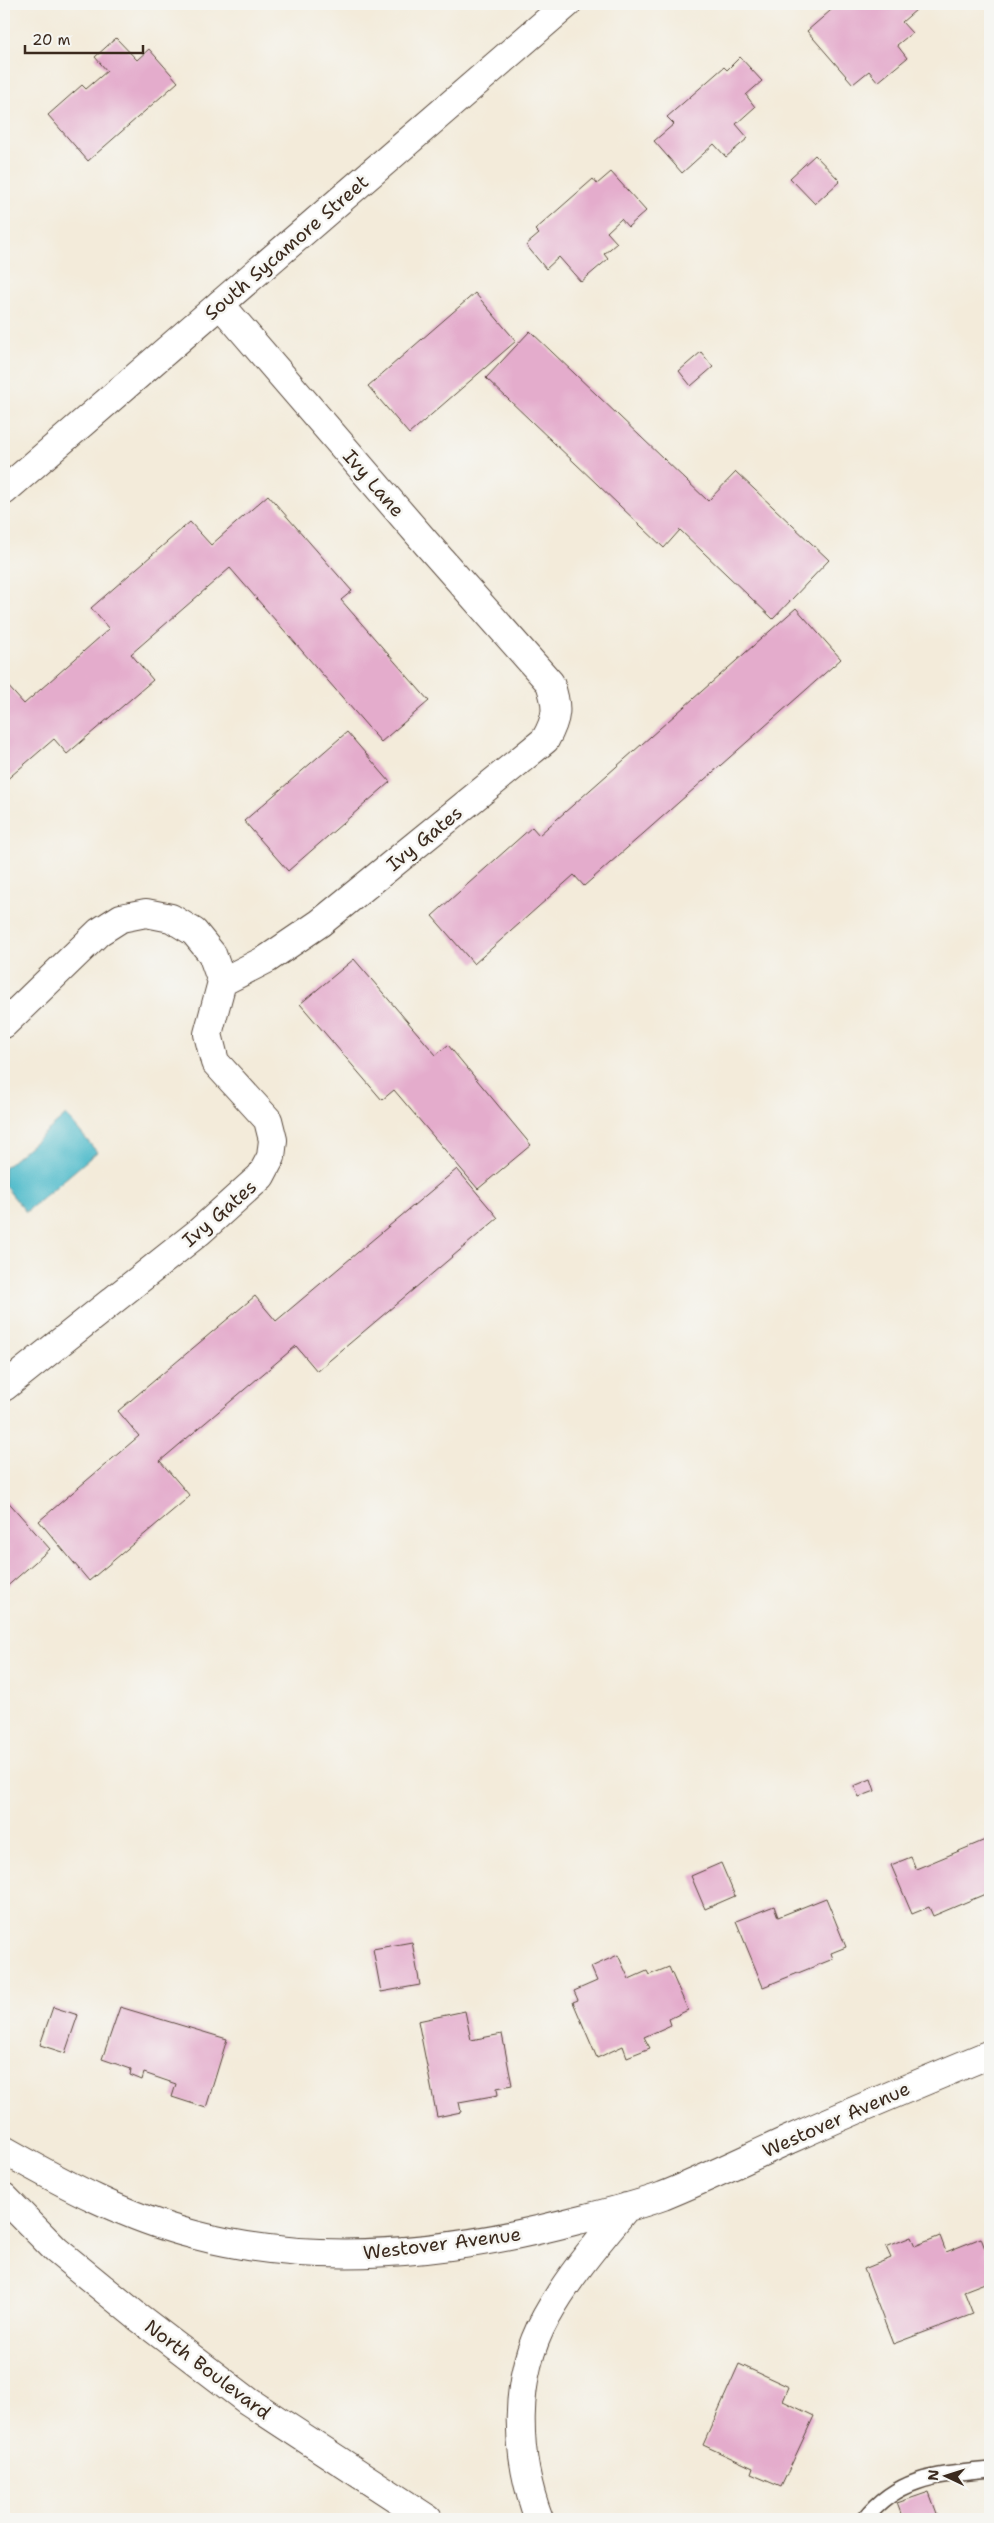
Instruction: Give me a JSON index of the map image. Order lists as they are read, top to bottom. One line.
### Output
{"streets":{"street":["South Sycamore Street","Ivy Lane","Ivy Gates","Westover Avenue","North Boulevard"]},"crossings":[["South Sycamore Street","Ivy Lane"],["Ivy Lane","Ivy Gates"]],"scale_bar":"20 m","north":"left"}
